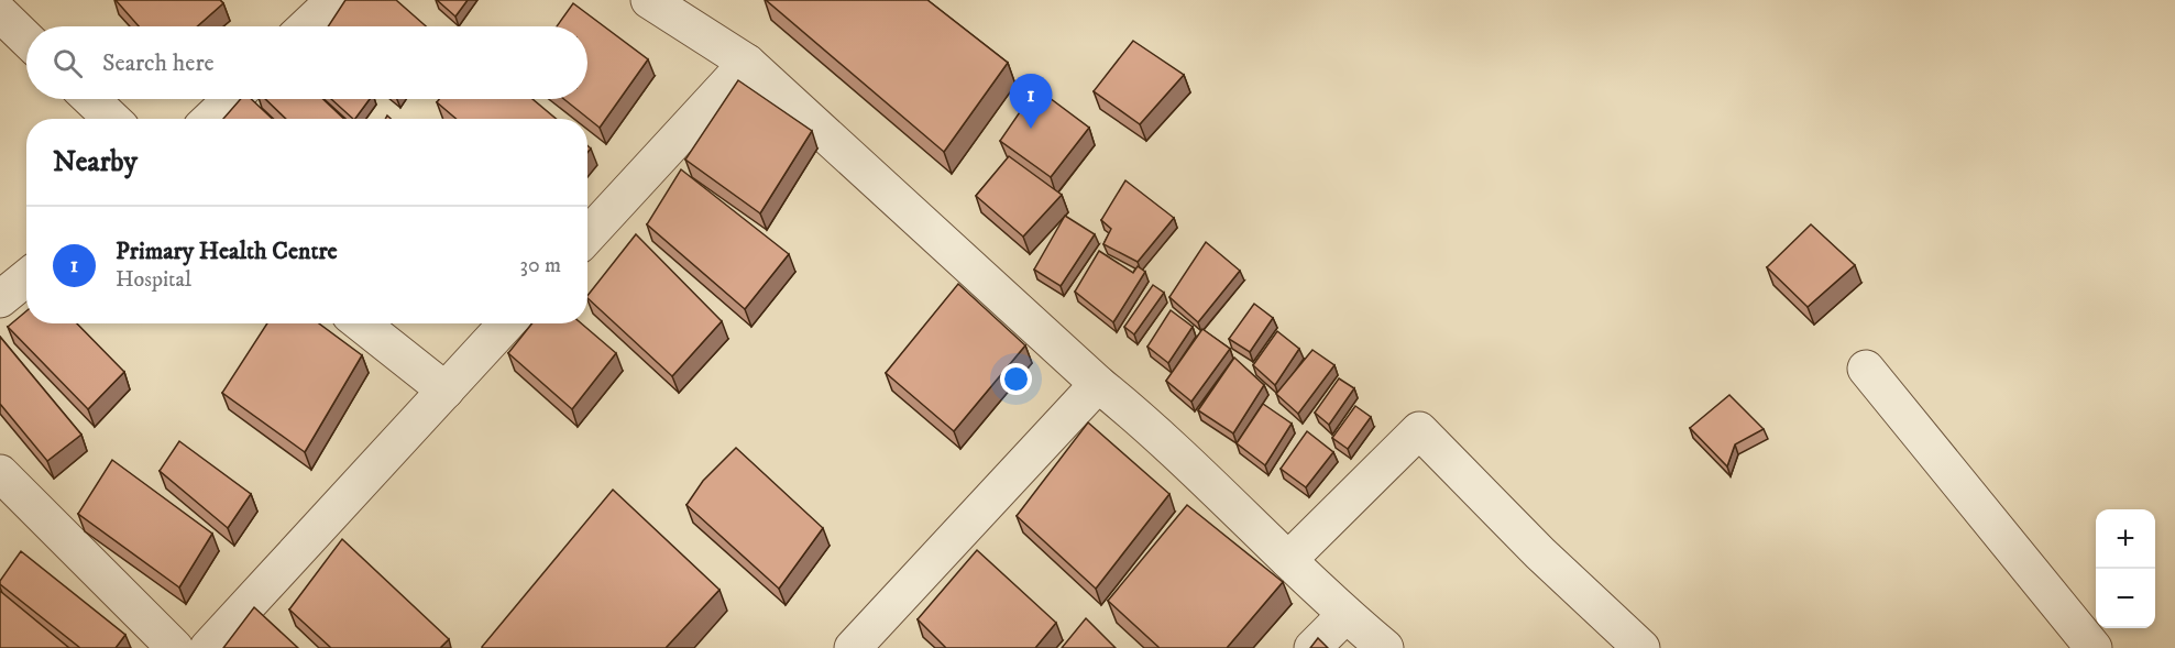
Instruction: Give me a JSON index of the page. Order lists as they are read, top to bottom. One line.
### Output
{"page":{"search":"Search here","pins":"1","heading":"Nearby","list":[{"mark":"1","name":"Primary Health Centre","note":"Hospital","value":"30 m"}],"map_buttons":["+","−"]}}
